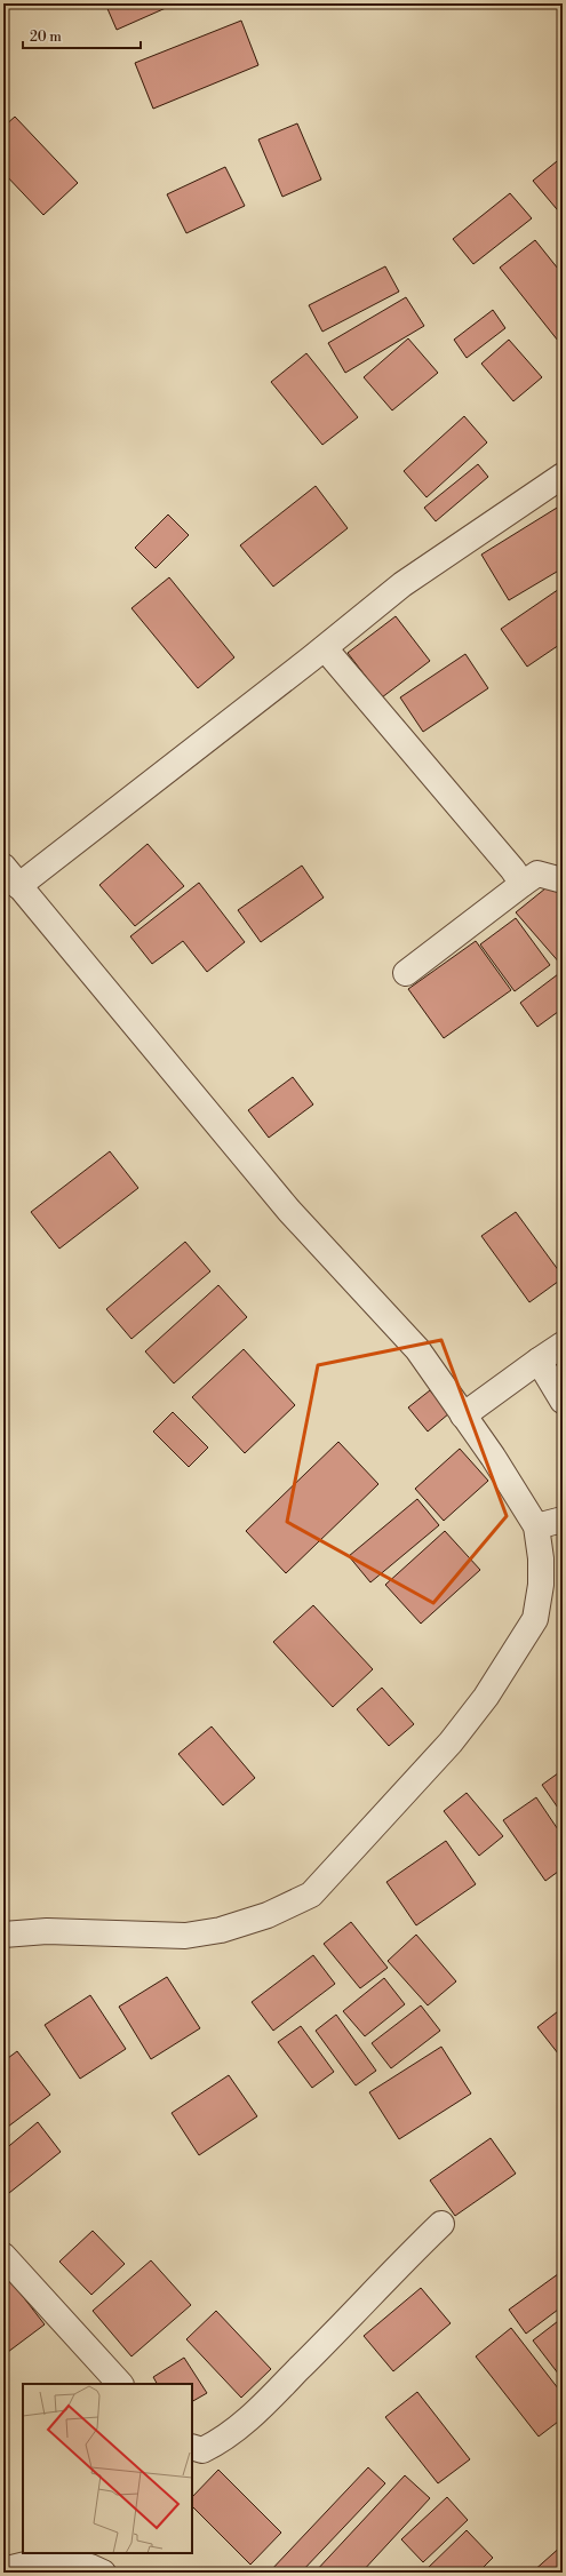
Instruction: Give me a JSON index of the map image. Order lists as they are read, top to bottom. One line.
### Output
{"scale_bar":"20 m"}
